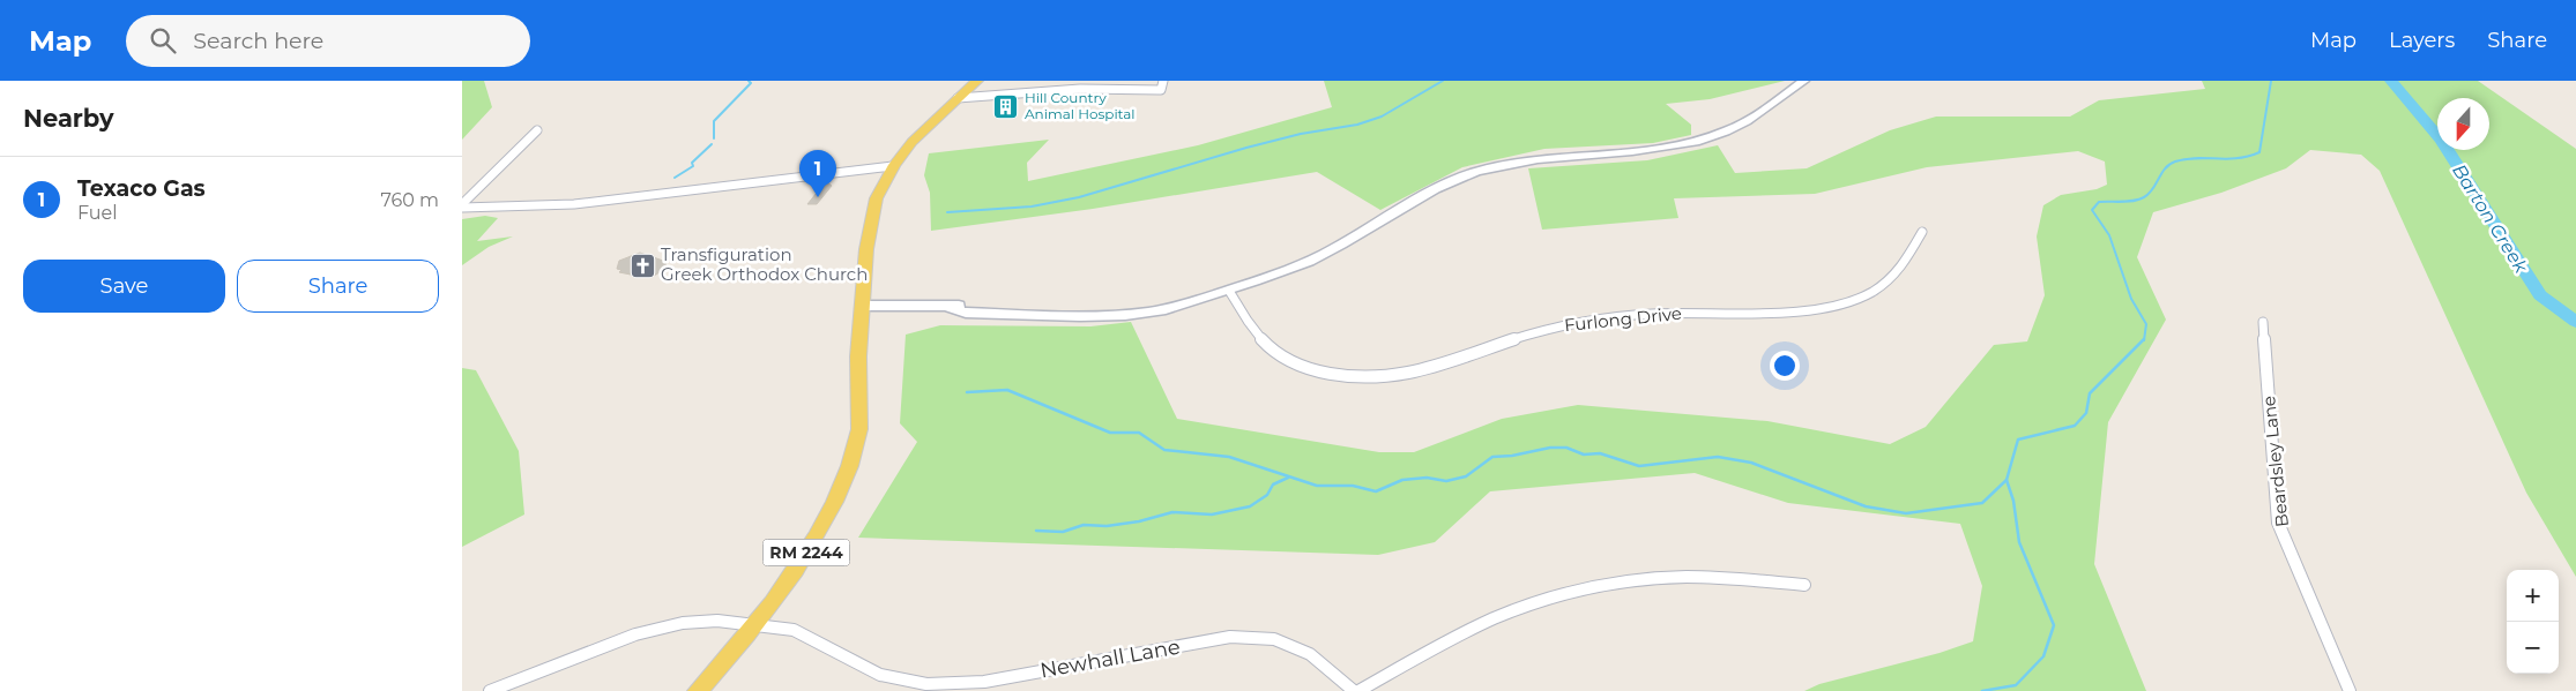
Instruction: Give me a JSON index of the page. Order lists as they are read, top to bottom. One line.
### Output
{"streets":{"main road":["RM 2244"],"street":["Furlong Drive","Beardsley Lane","Newhall Lane"]},"crossings":[["RM 2244","Newhall Lane"]],"water":["Barton Creek"],"places":{"building":["Hill Country Animal Hospital"],"church":["Transfiguration Greek Orthodox Church"]},"north":"bottom","page":{"header":"Map","search":"Search here","nav":["Map","Layers","Share"],"heading":"Nearby","pins":"1","list":[{"mark":"1","name":"Texaco Gas","note":"Fuel","value":"760 m"}],"buttons":["Save","Share"],"map_buttons":["+","−"]}}
